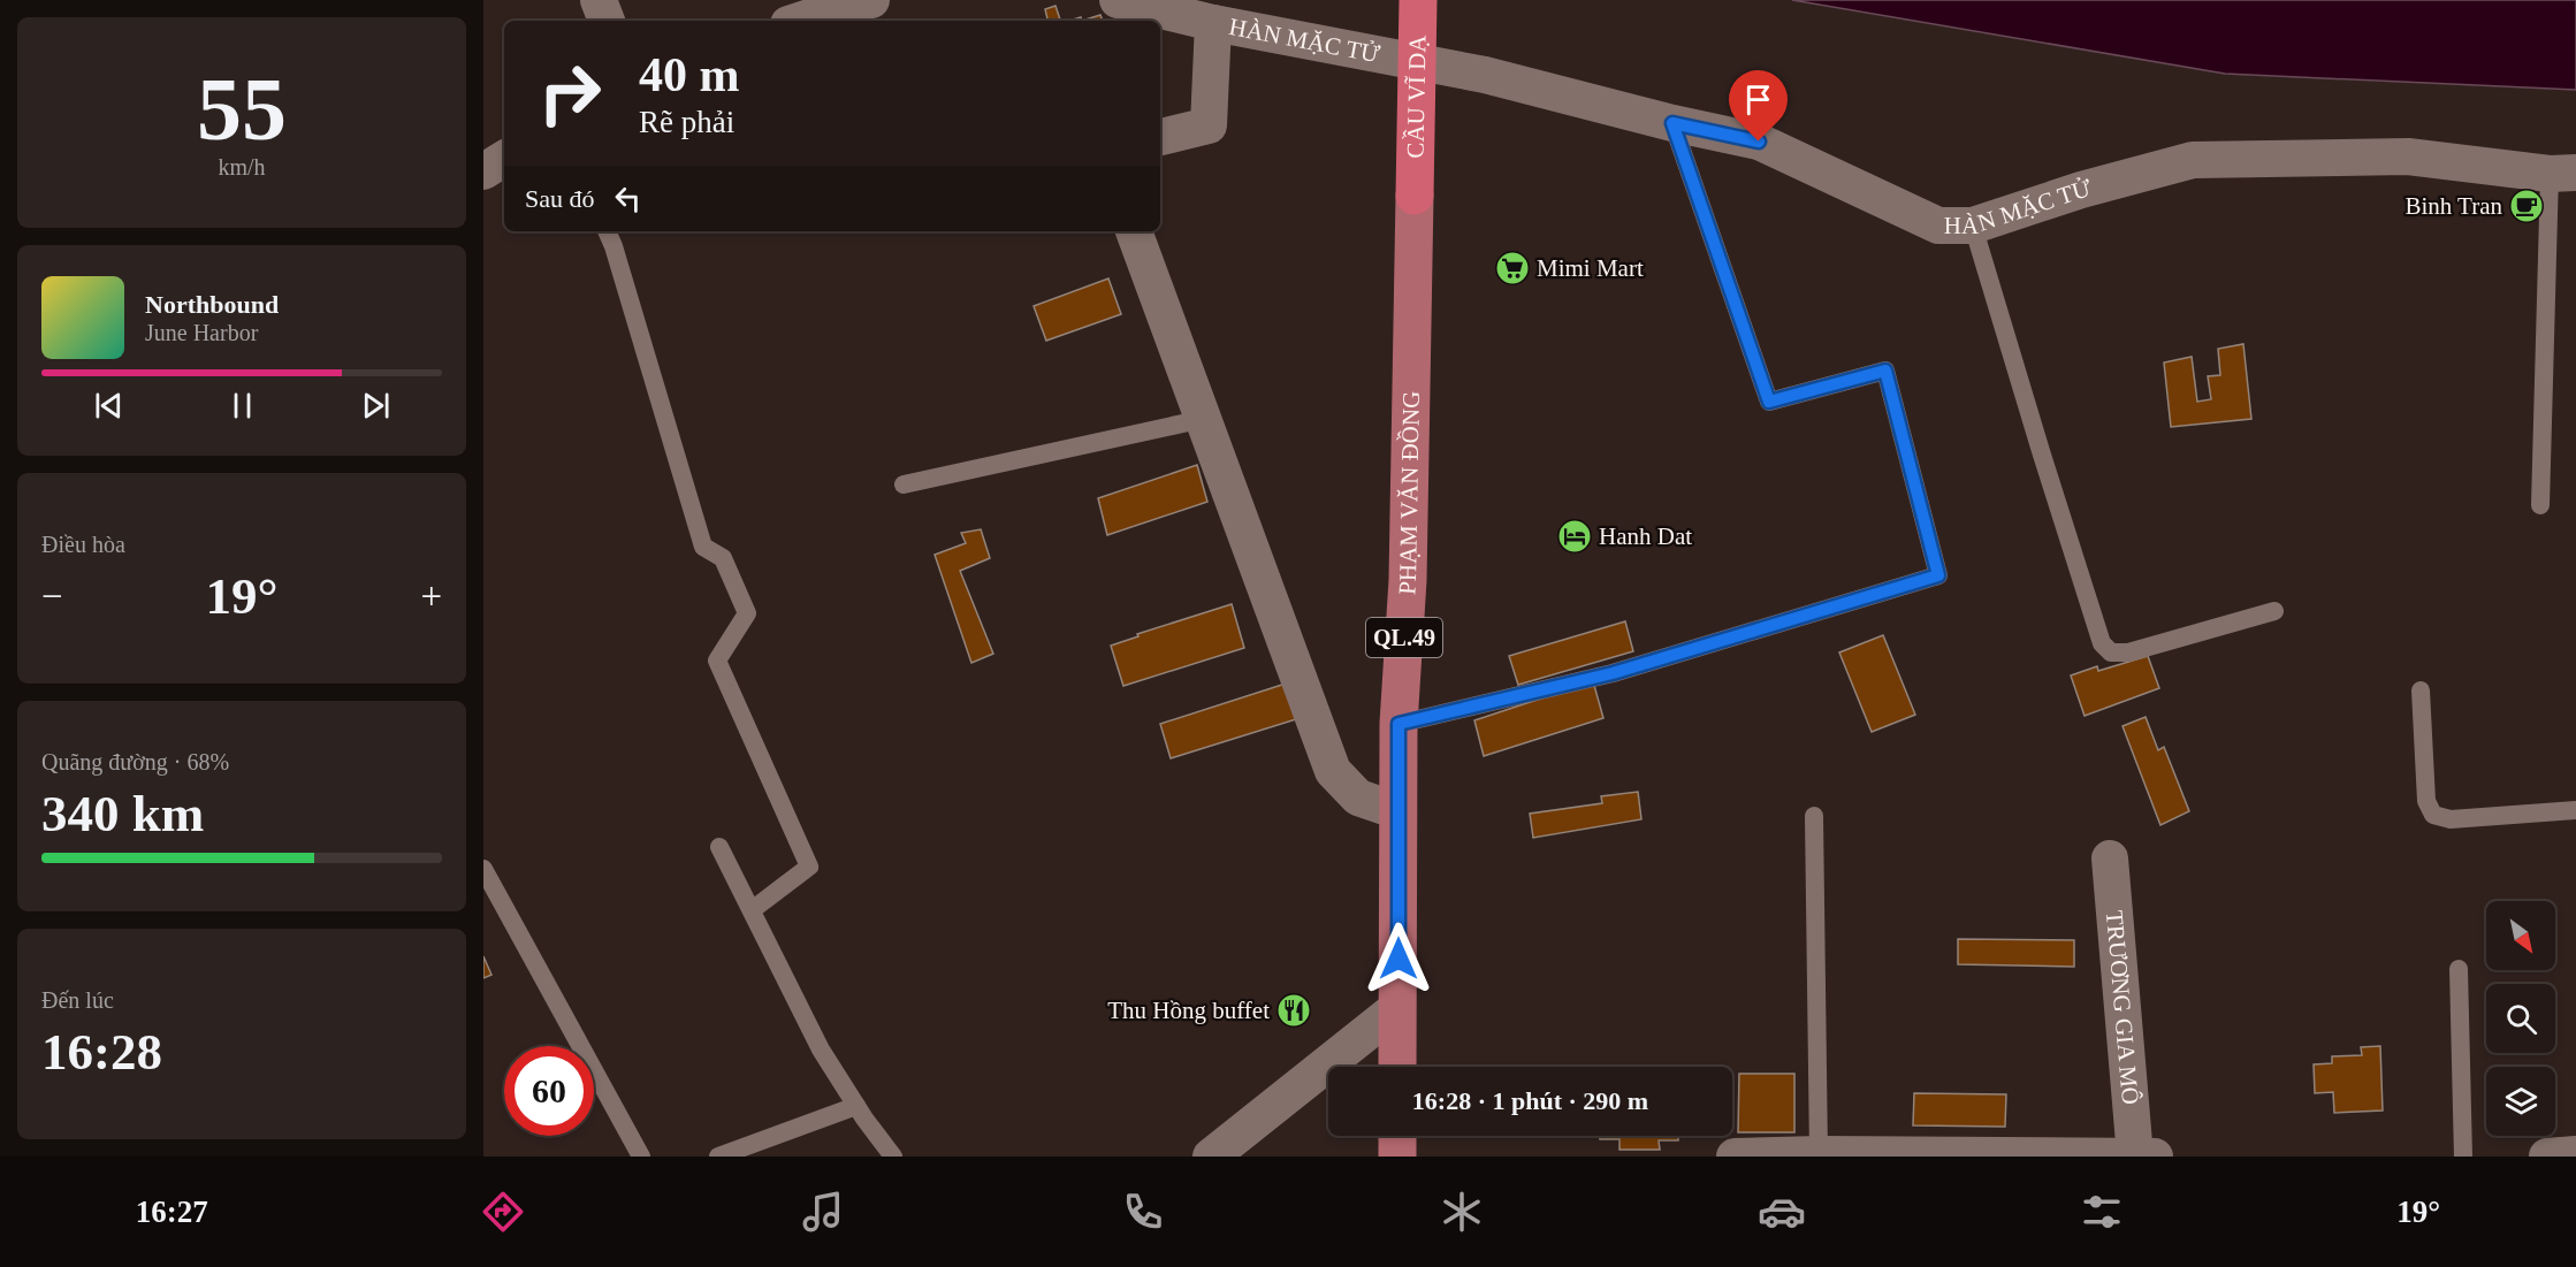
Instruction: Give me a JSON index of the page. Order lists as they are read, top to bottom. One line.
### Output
{"streets":{"highway":["CẦU VĨ DẠ","QL.49"],"main road":["PHẠM VĂN ĐỒNG"],"street":["HÀN MẶC TỬ","TRƯƠNG GIA MÔ"]},"crossings":[["CẦU VĨ DẠ","PHẠM VĂN ĐỒNG"]],"places":{"cafe":["Binh Tran"],"supermarket":["Mimi Mart"],"hotel":["Hanh Dat"],"restaurant":["Thu Hồng buffet"]},"north":"bottom right","page":{"tile":[["55","km/h"],"Điều hòa",["Quãng đường · 68%","340 km"],["Đến lúc","16:28"]],"turn":["40 m","Rẽ phải"],"then":"Sau đó","song":["Northbound","June Harbor"],"heat":["−","19°","+"],"limit":"60","trip":"16:28 · 1 phút · 290 m","tabs":["16:27","19°"]}}
